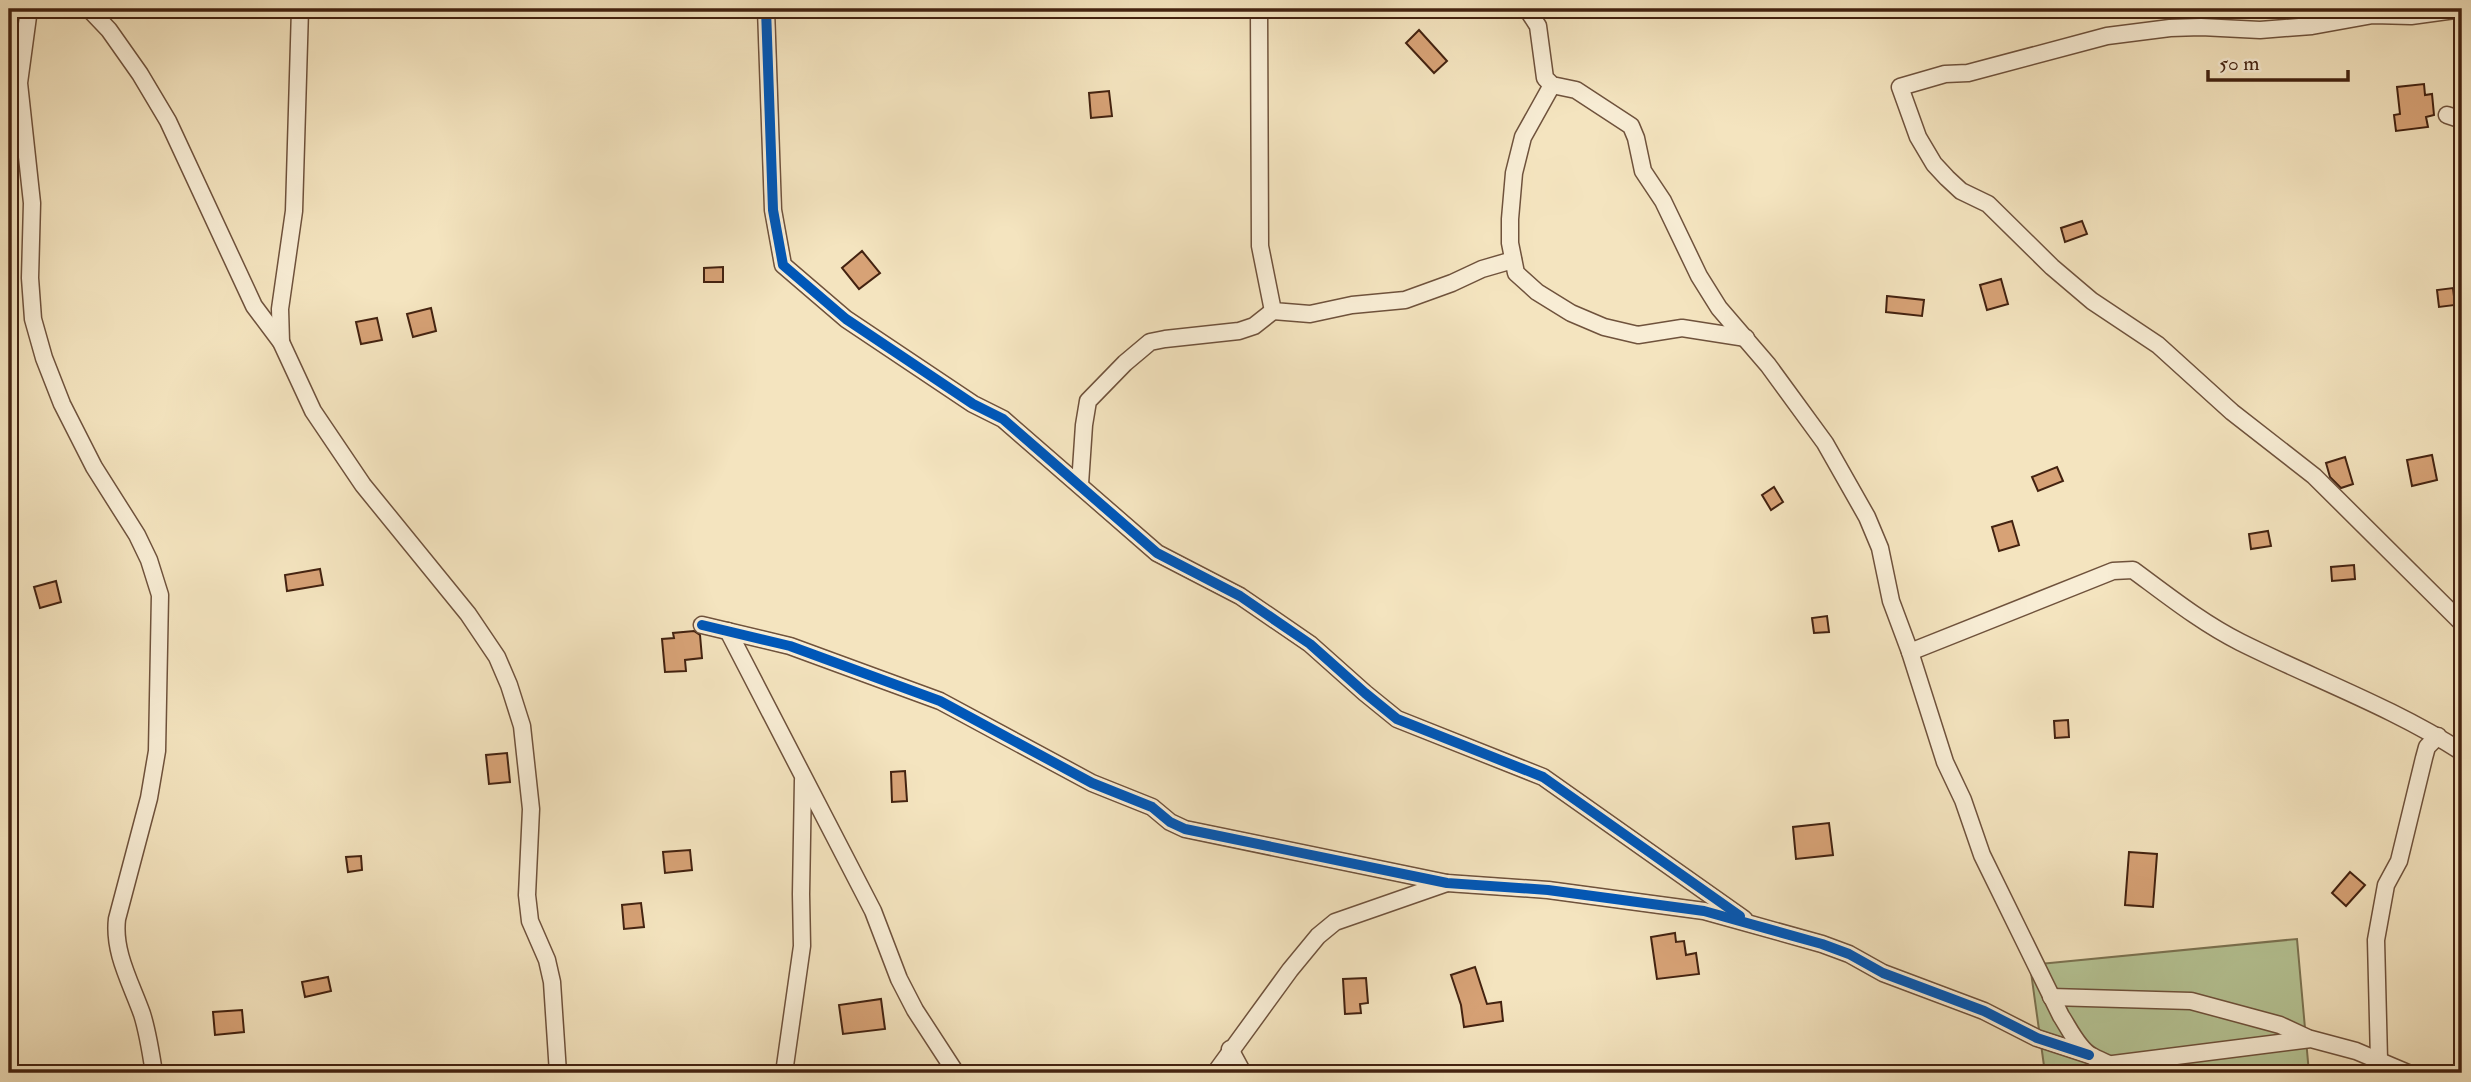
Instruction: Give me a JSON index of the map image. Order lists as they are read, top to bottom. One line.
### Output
{"scale_bar":"50 m"}
